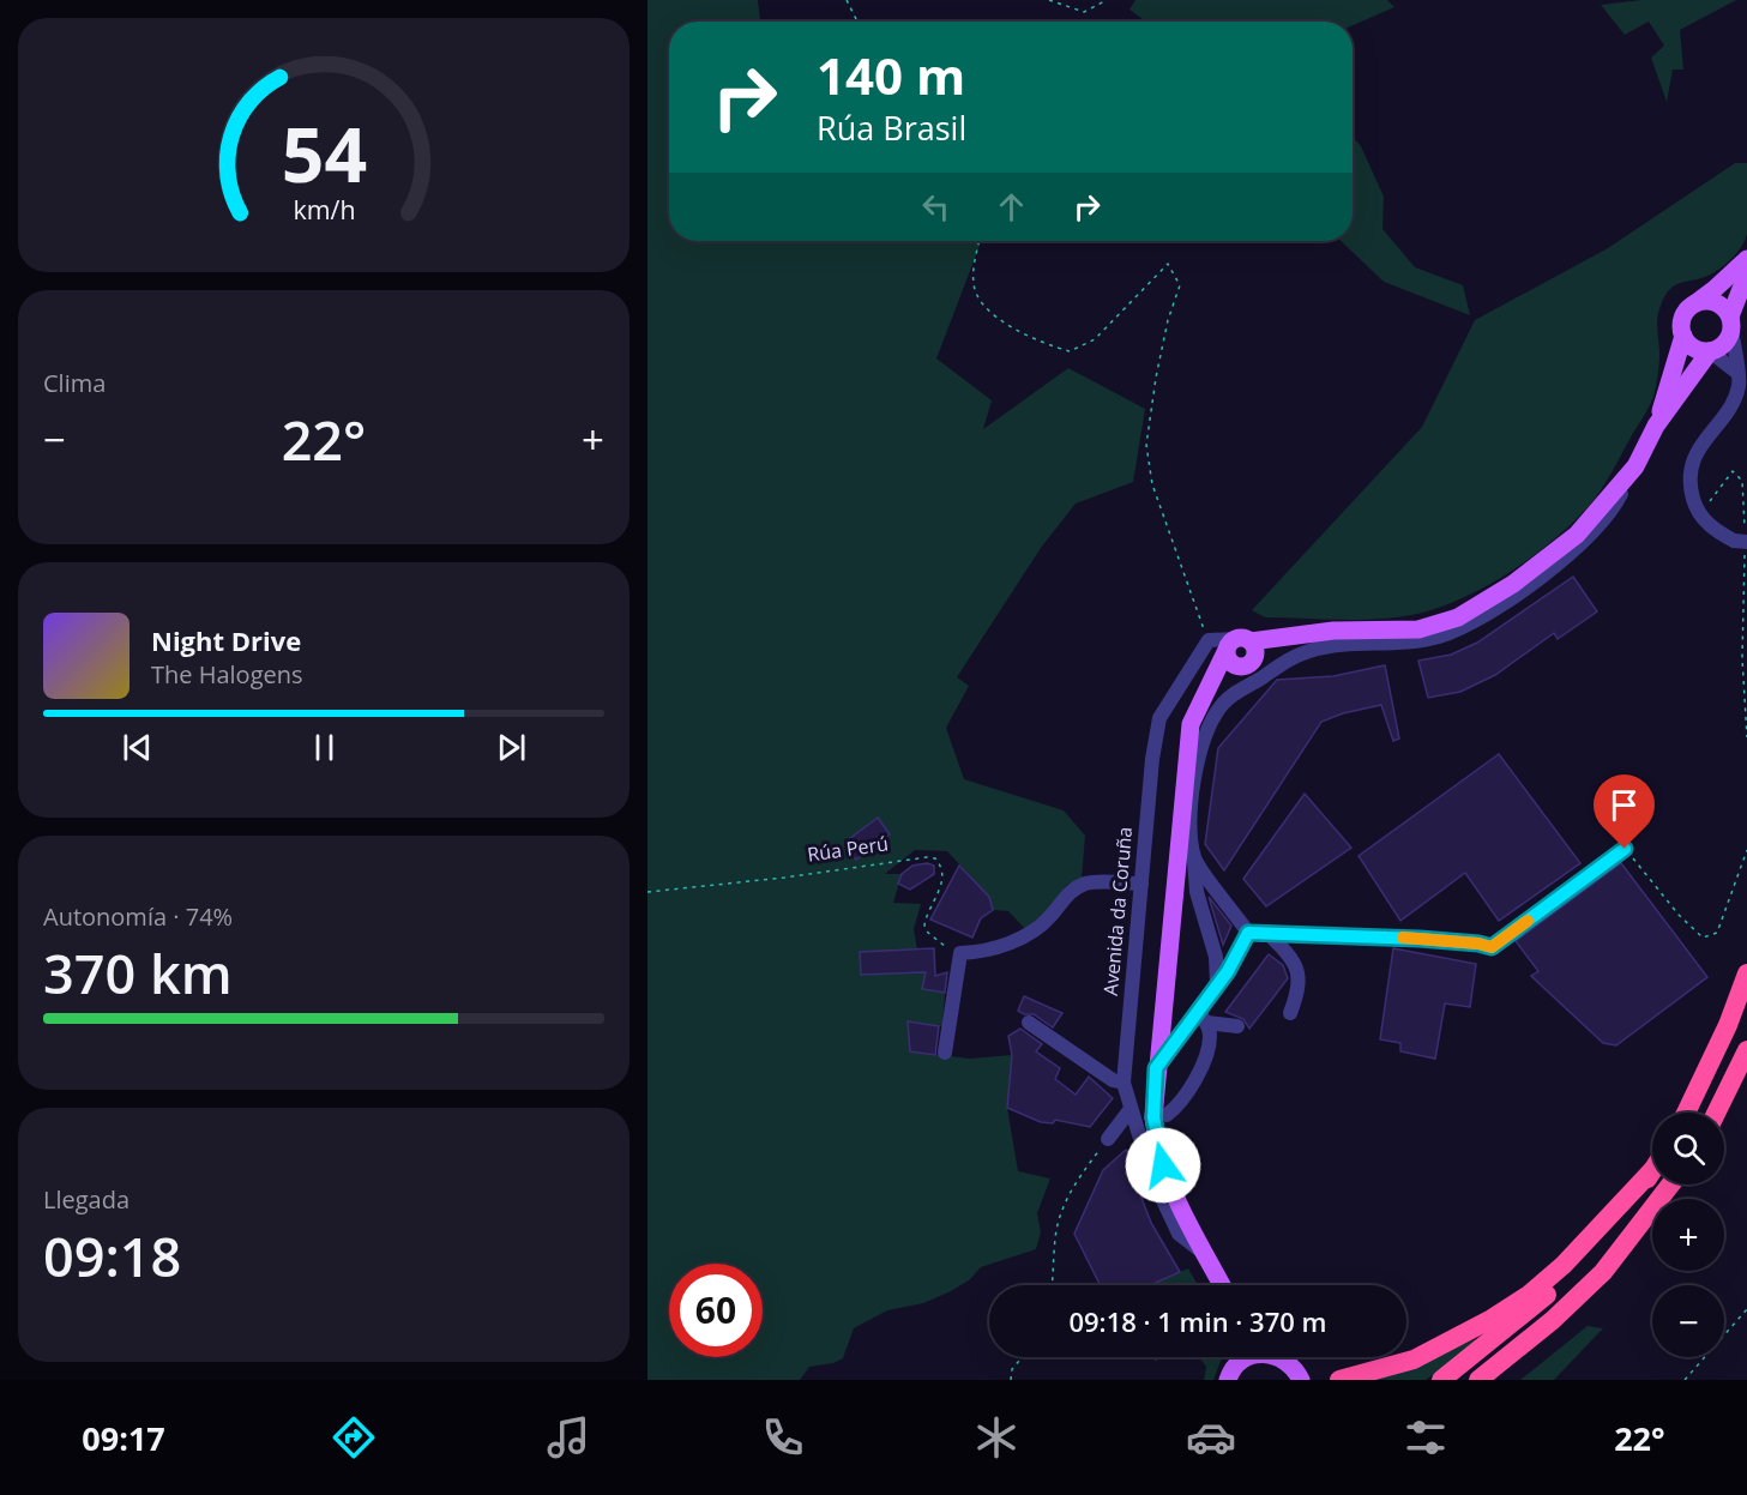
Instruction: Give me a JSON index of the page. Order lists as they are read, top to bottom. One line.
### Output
{"streets":{"street":["Avenida da Coruña"],"path":["Rúa Perú"]},"page":{"turn":["140 m","Rúa Brasil"],"tile":["Clima",["Autonomía · 74%","370 km"],["Llegada","09:18"]],"heat":["−","22°","+"],"song":["Night Drive","The Halogens"],"map_buttons":["+","−"],"limit":"60","trip":"09:18 · 1 min · 370 m","tabs":["09:17","22°"],"gauge":["54","km/h"]}}
